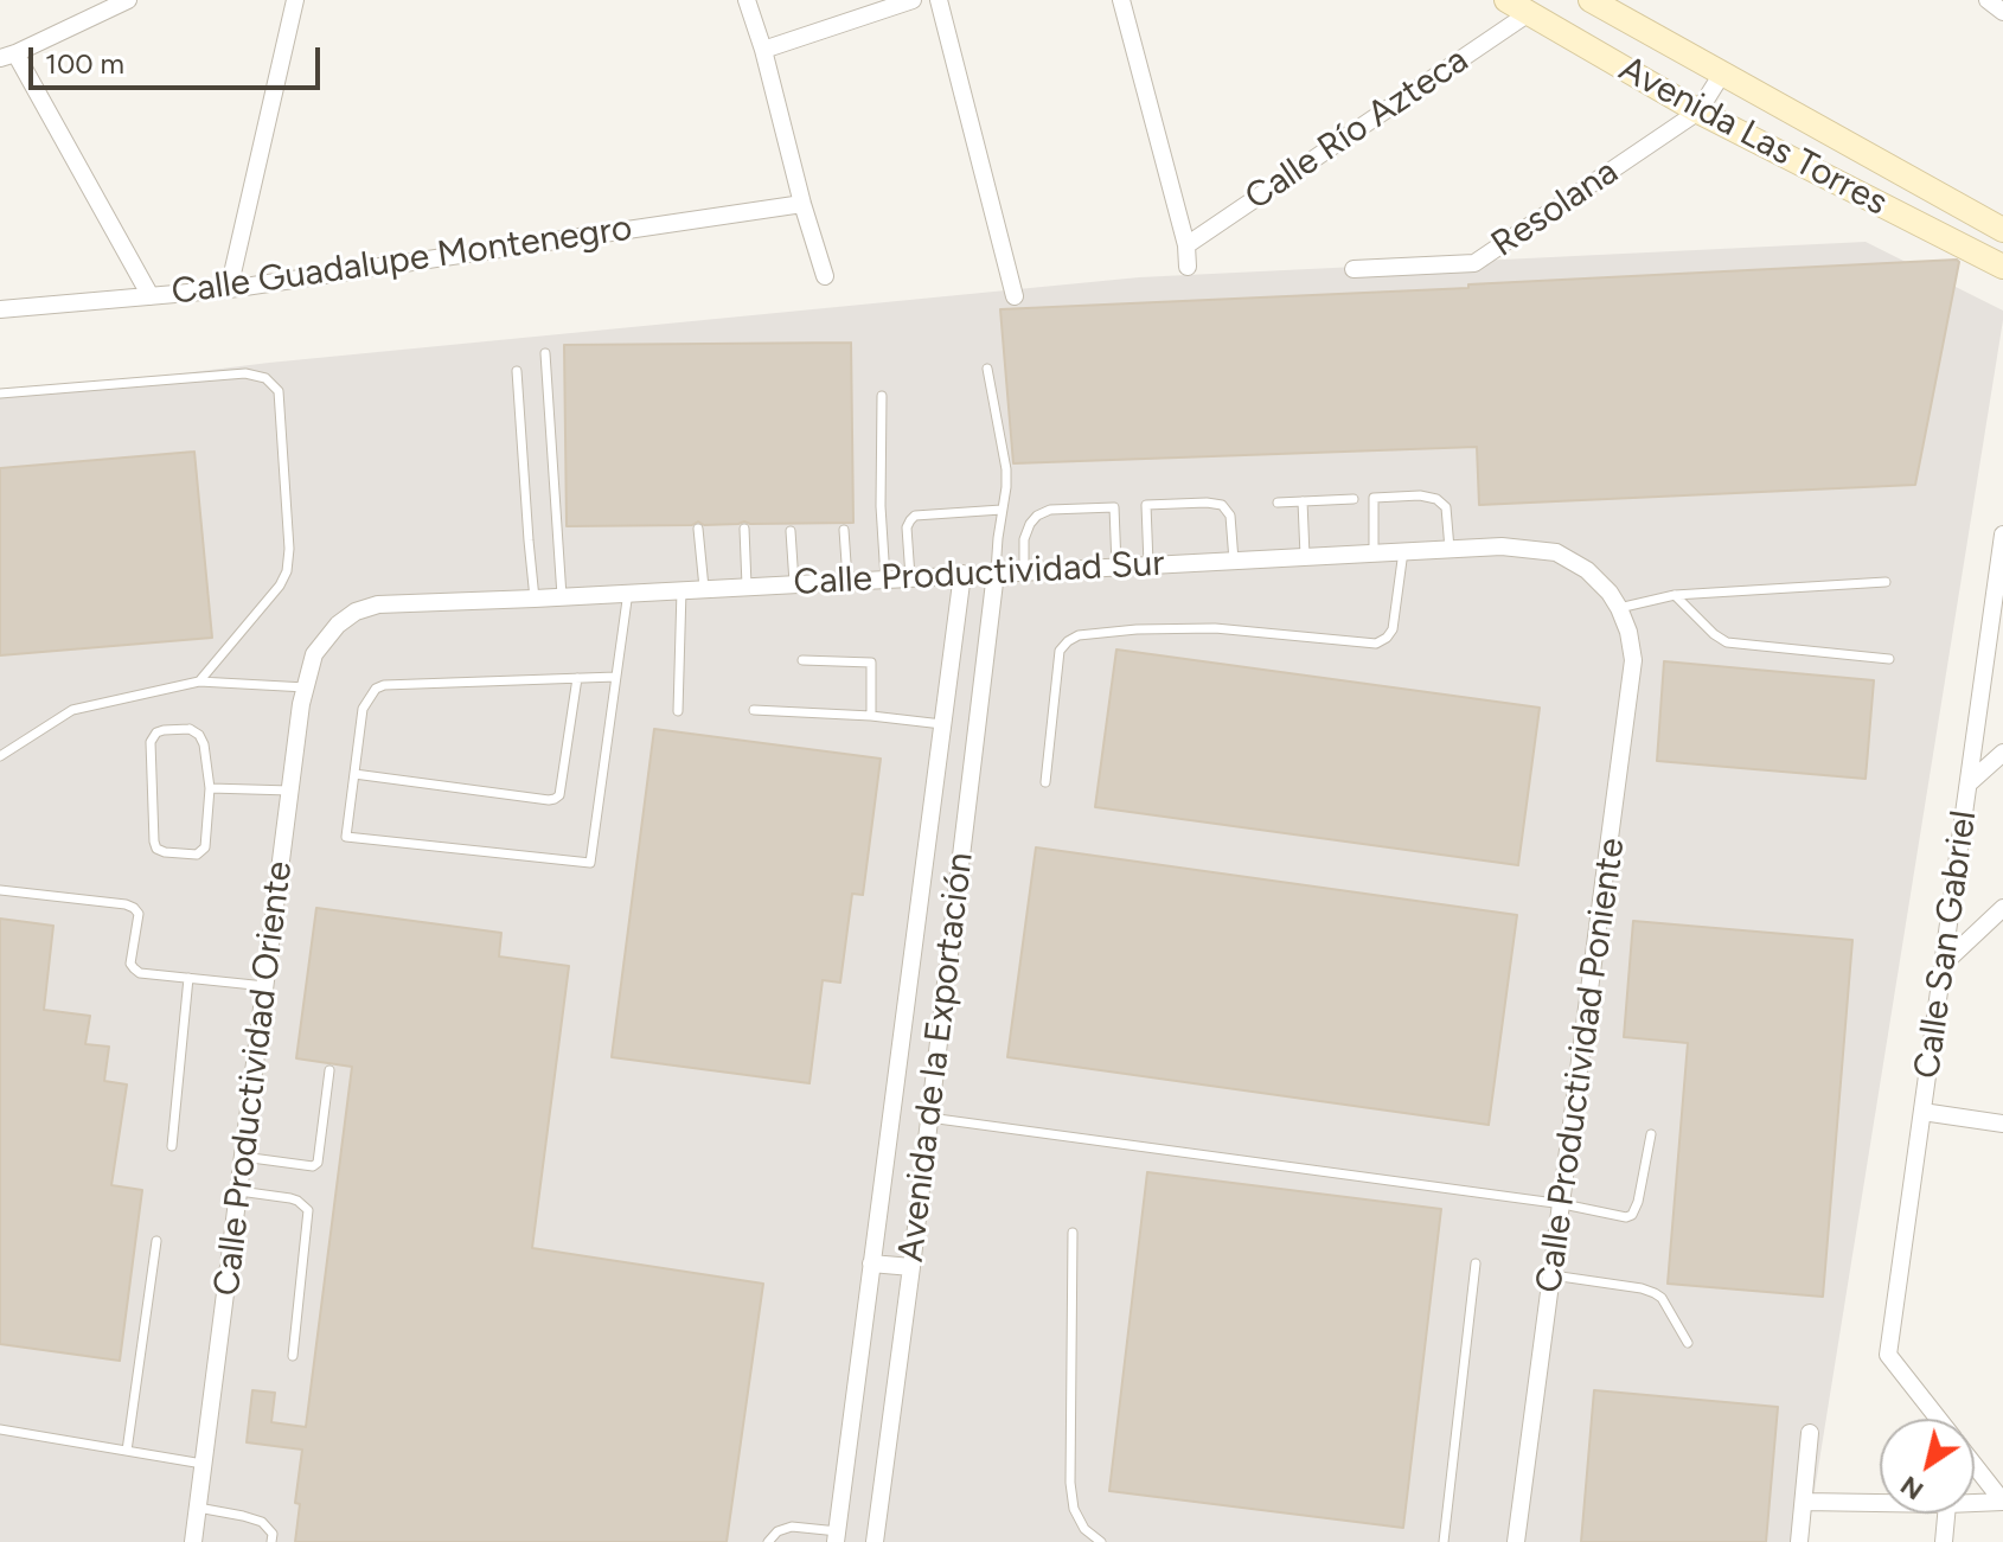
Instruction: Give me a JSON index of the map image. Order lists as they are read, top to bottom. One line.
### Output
{"streets":{"street":["Calle Río Azteca","Avenida Las Torres","Resolana","Calle Guadalupe Montenegro","Calle Productividad Sur","Calle San Gabriel","Avenida de la Exportación","Calle Productividad Poniente","Calle Productividad Oriente"]},"crossings":[["Calle Río Azteca","Avenida Las Torres"],["Avenida Las Torres","Resolana"],["Calle Productividad Sur","Avenida de la Exportación"],["Calle Productividad Sur","Calle Productividad Poniente"],["Calle Productividad Sur","Calle Productividad Oriente"]],"scale_bar":"100 m","north":"bottom left"}
